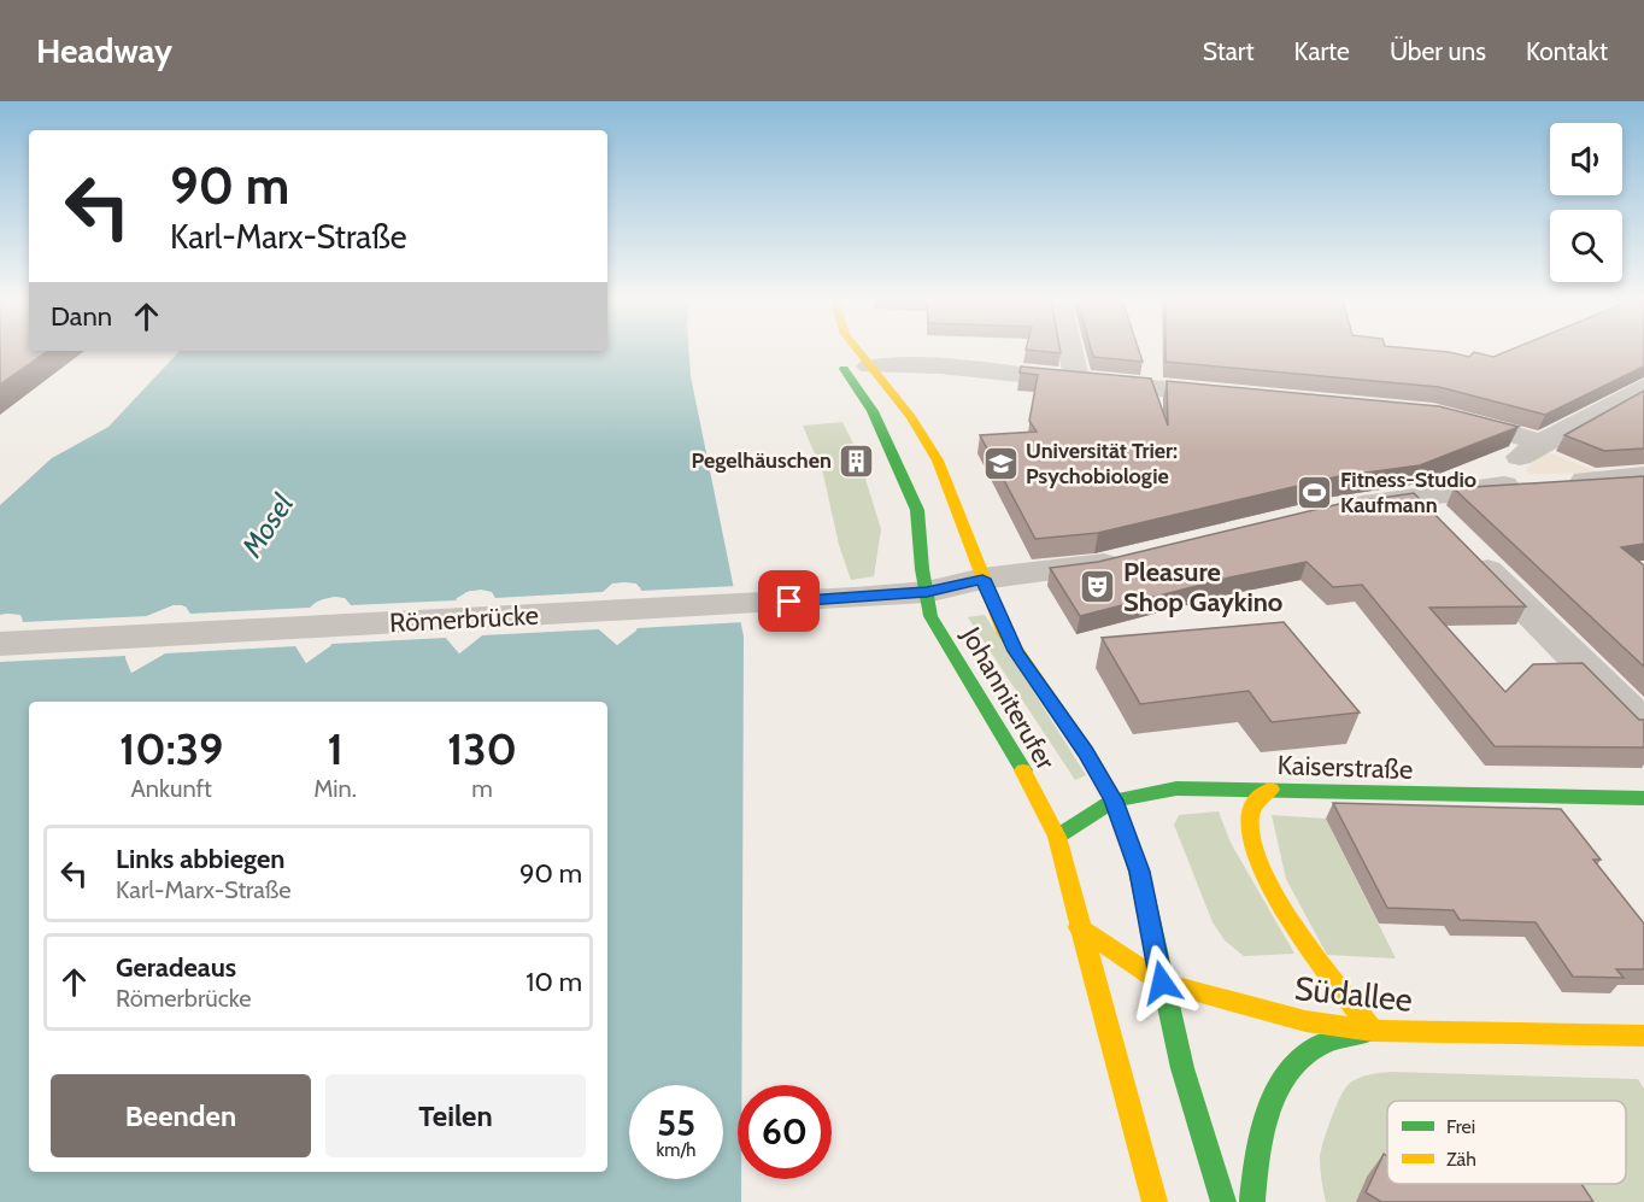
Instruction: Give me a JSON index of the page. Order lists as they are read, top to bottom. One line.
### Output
{"streets":{"main road":["Johanniterufer","Kaiserstraße","Südallee"],"street":["Römerbrücke"]},"crossings":[["Römerbrücke","Johanniterufer"],["Johanniterufer","Kaiserstraße"],["Johanniterufer","Südallee"]],"water":["Mosel"],"places":{"building":["Pegelhäuschen"],"school or university":["Universität Trier: Psychobiologie"],"sports":["Fitness-Studio Kaufmann"],"theatre":["Pleasure Shop Gaykino"]},"legend":["Frei","Zäh"],"page":{"header":"Headway","nav":["Start","Karte","Über uns","Kontakt"],"turn":["90 m","Karl-Marx-Straße"],"then":"Dann","eta":["10:39","Ankunft","1","Min.","130","m"],"list":[{"name":"Links abbiegen","note":"Karl-Marx-Straße","value":"90 m"},{"name":"Geradeaus","note":"Römerbrücke","value":"10 m"}],"buttons":["Beenden","Teilen"],"speed":"55 km/h","limit":"60"}}
